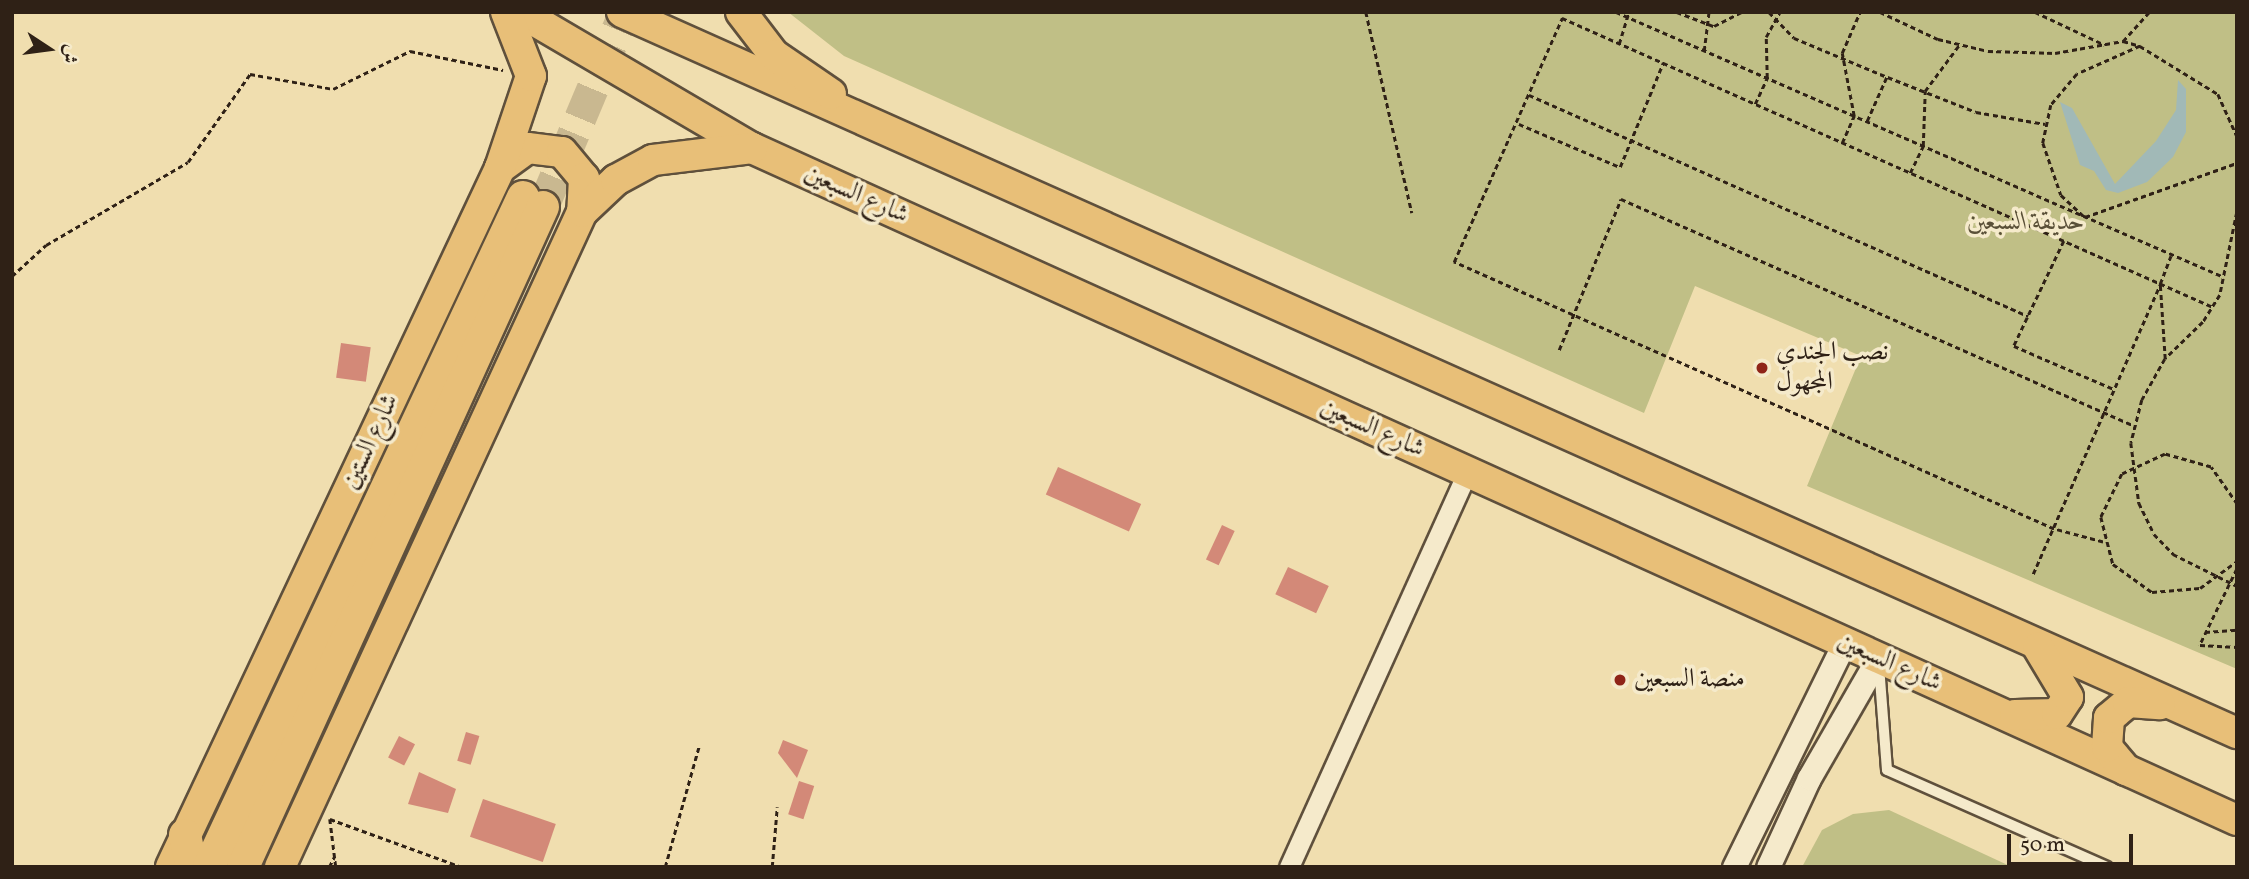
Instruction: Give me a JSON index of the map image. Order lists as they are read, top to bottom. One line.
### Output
{"streets":{"highway":["شارع الستين"],"main road":["شارع السبعين"]},"parks":["حديقة السبعين"],"places":["نصب الجندي المجهول","منصة السبعين"],"scale_bar":"50 m","north":"right"}
